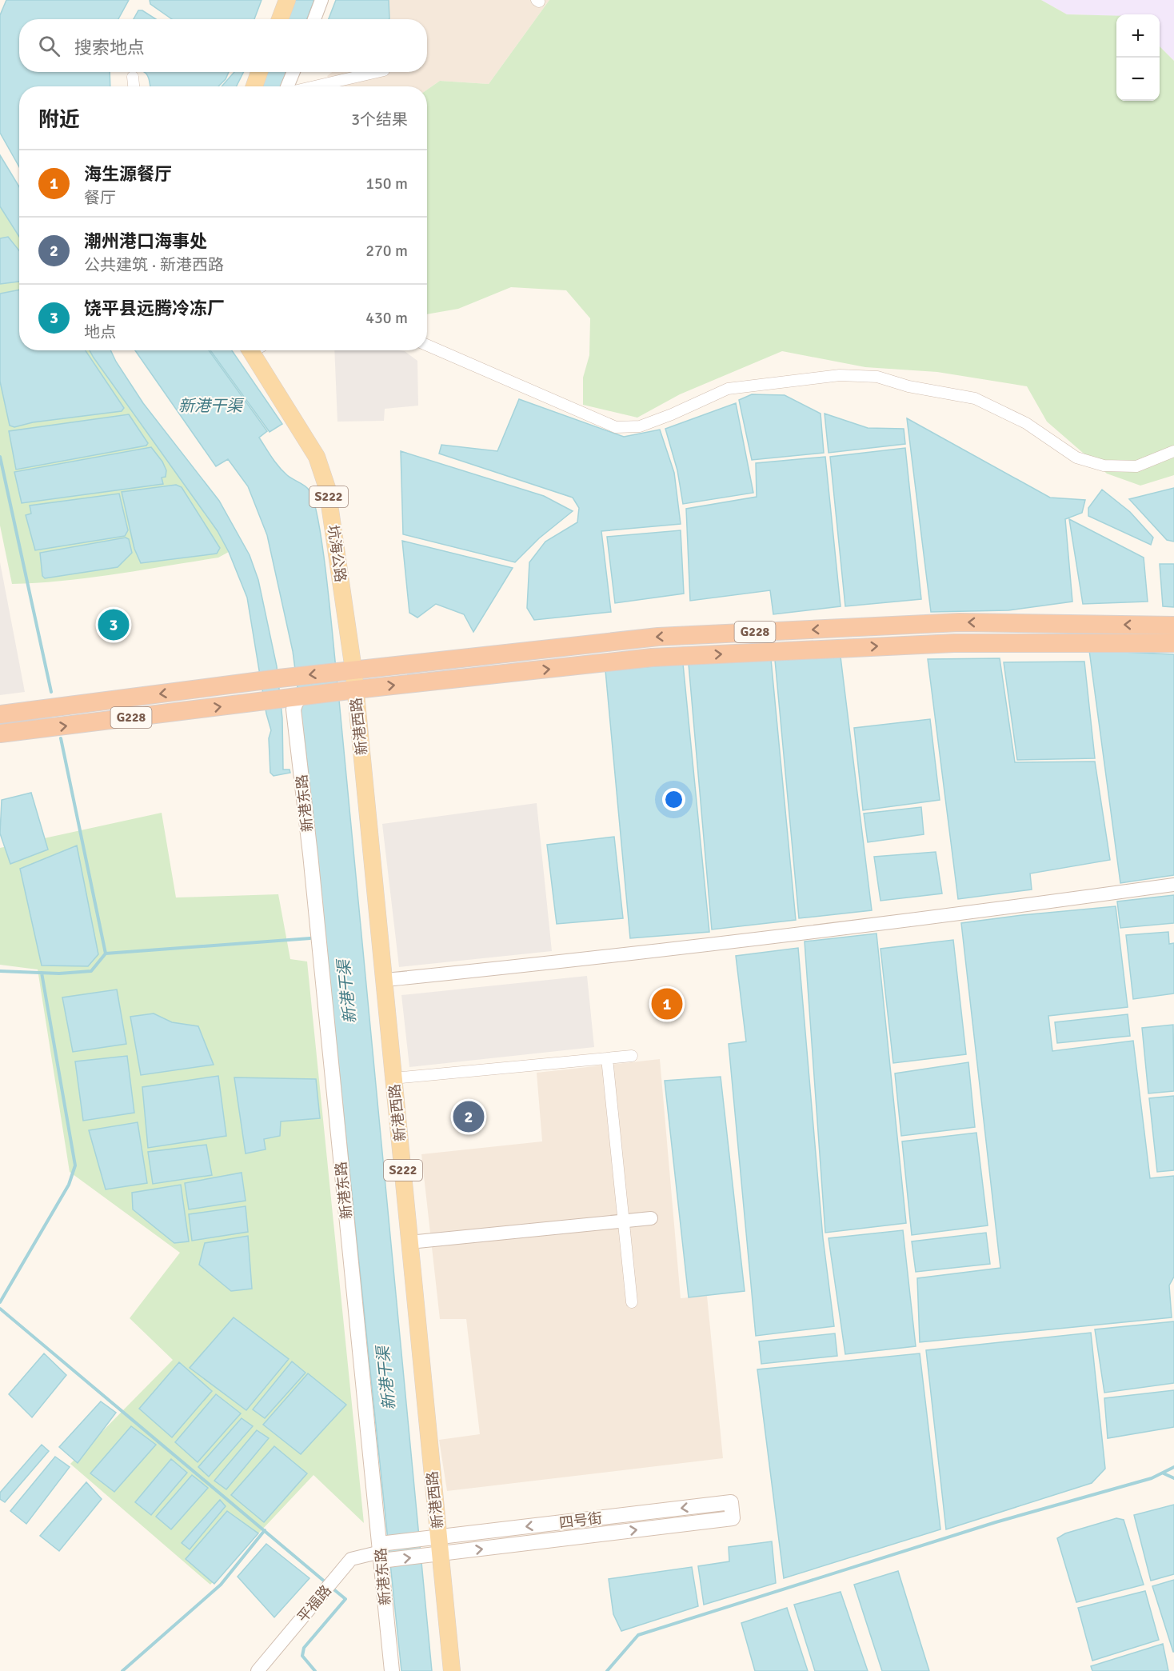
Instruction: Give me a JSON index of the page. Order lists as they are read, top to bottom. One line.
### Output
{"streets":{"highway":["G228"],"main road":["S222","坑海公路","新港西路","新港东路","四号街"],"street":["平福路"]},"crossings":[["坑海公路","G228"],["坑海公路","新港西路"],["G228","新港西路"],["G228","新港东路"],["新港东路","四号街"],["新港东路","平福路"],["四号街","平福路"]],"water":["新港干渠"],"page":{"map_buttons":["+","−"],"search":"搜索地点","heading":["附近","3个结果"],"list":[{"mark":"1","name":"海生源餐厅","note":"餐厅","value":"150 m"},{"mark":"2","name":"潮州港口海事处","note":"公共建筑 · 新港西路","value":"270 m"},{"mark":"3","name":"饶平县远腾冷冻厂","note":"地点","value":"430 m"}],"pins":["3","1","2"]}}
